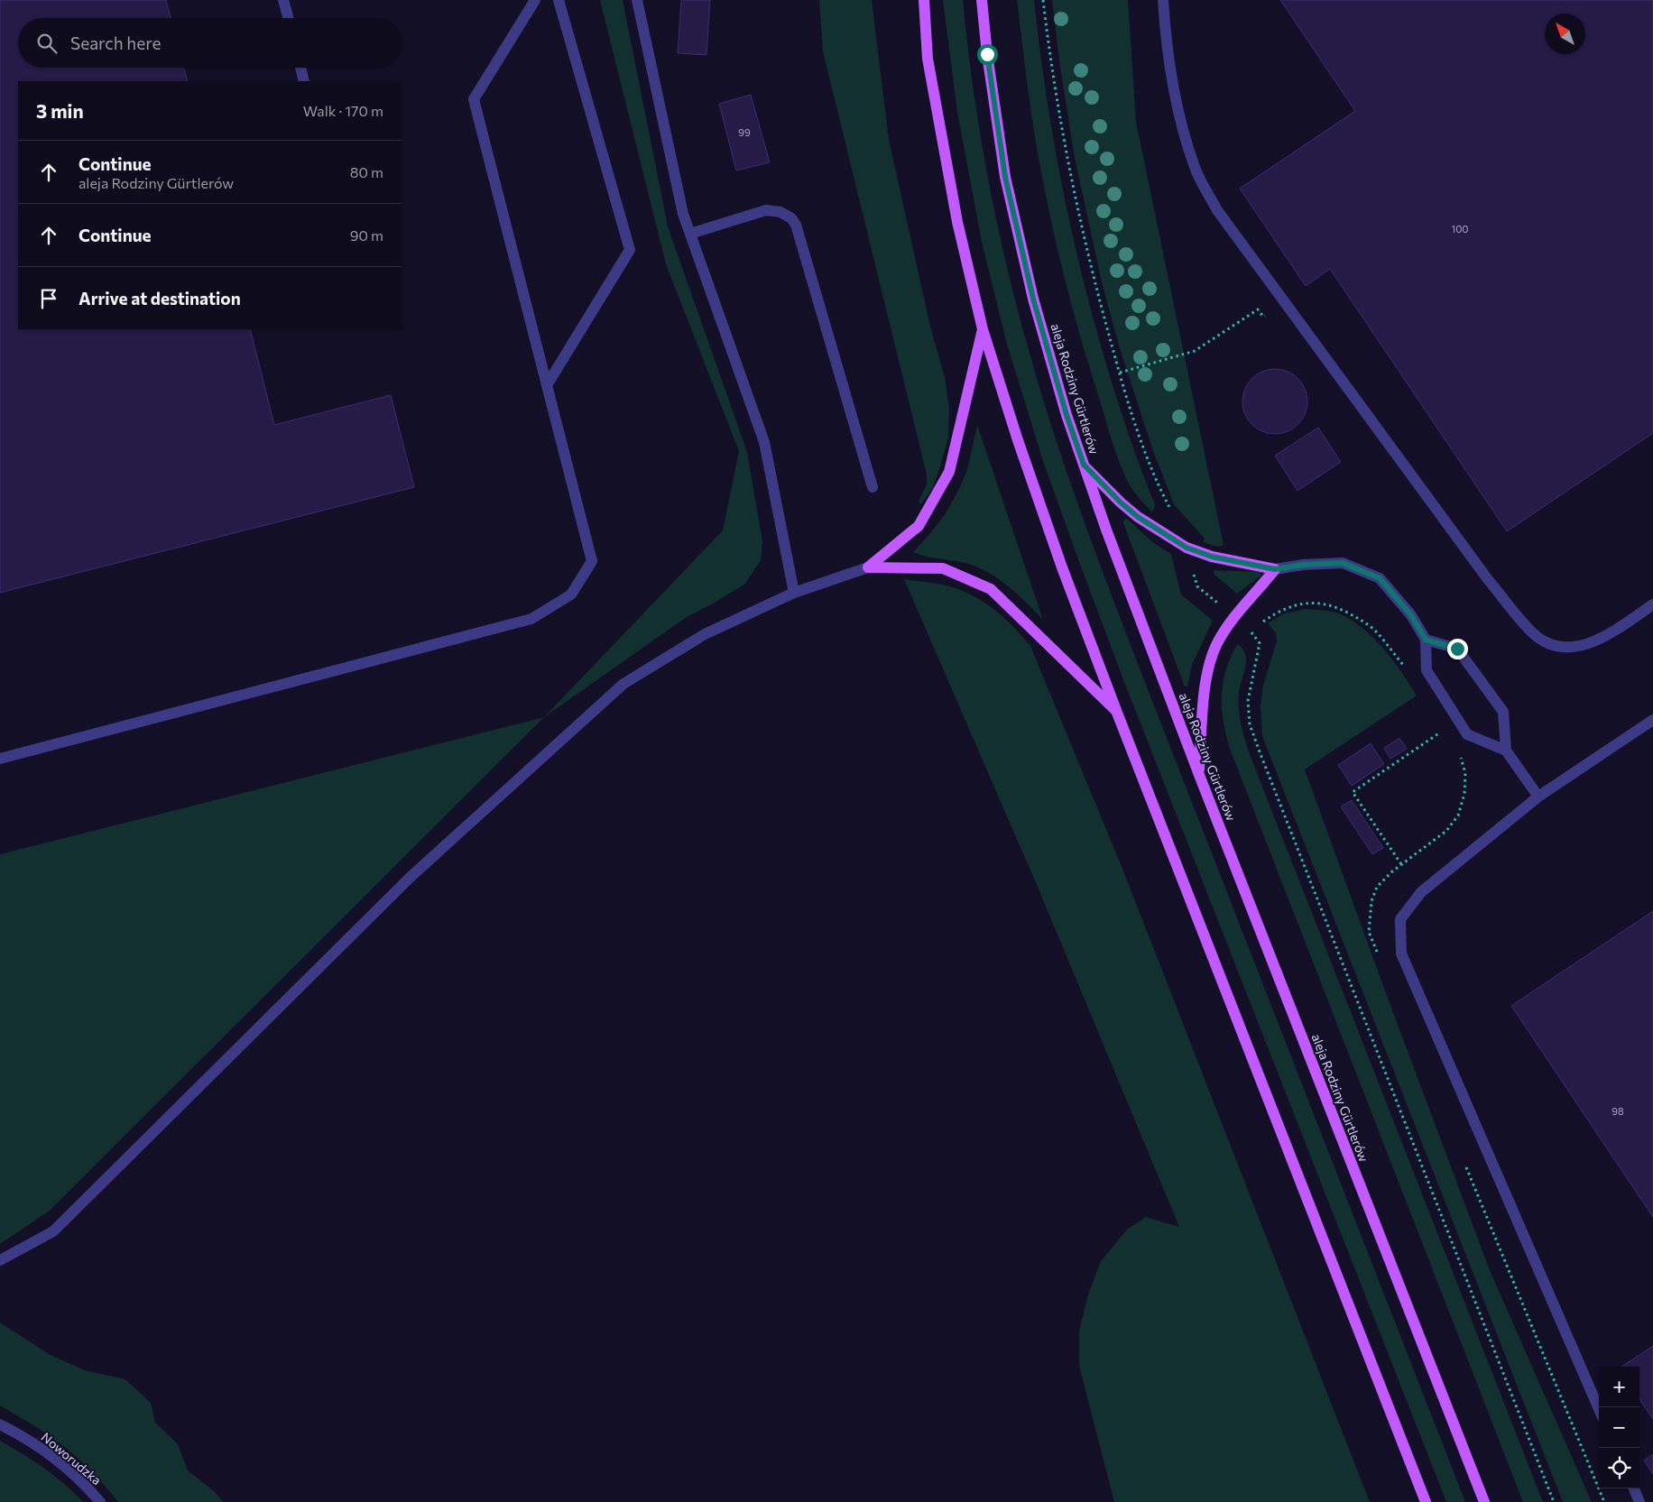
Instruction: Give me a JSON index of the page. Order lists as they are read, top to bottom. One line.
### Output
{"streets":{"main road":["aleja Rodziny Gürtlerów"],"lane":["Noworudzka"]},"house_numbers":["99","100","98"],"north":"top left","page":{"search":"Search here","heading":["3 min","Walk · 170 m"],"list":[["Continue","aleja Rodziny Gürtlerów","80 m"],["Continue","90 m"],"Arrive at destination"],"map_buttons":["+","−"]}}
